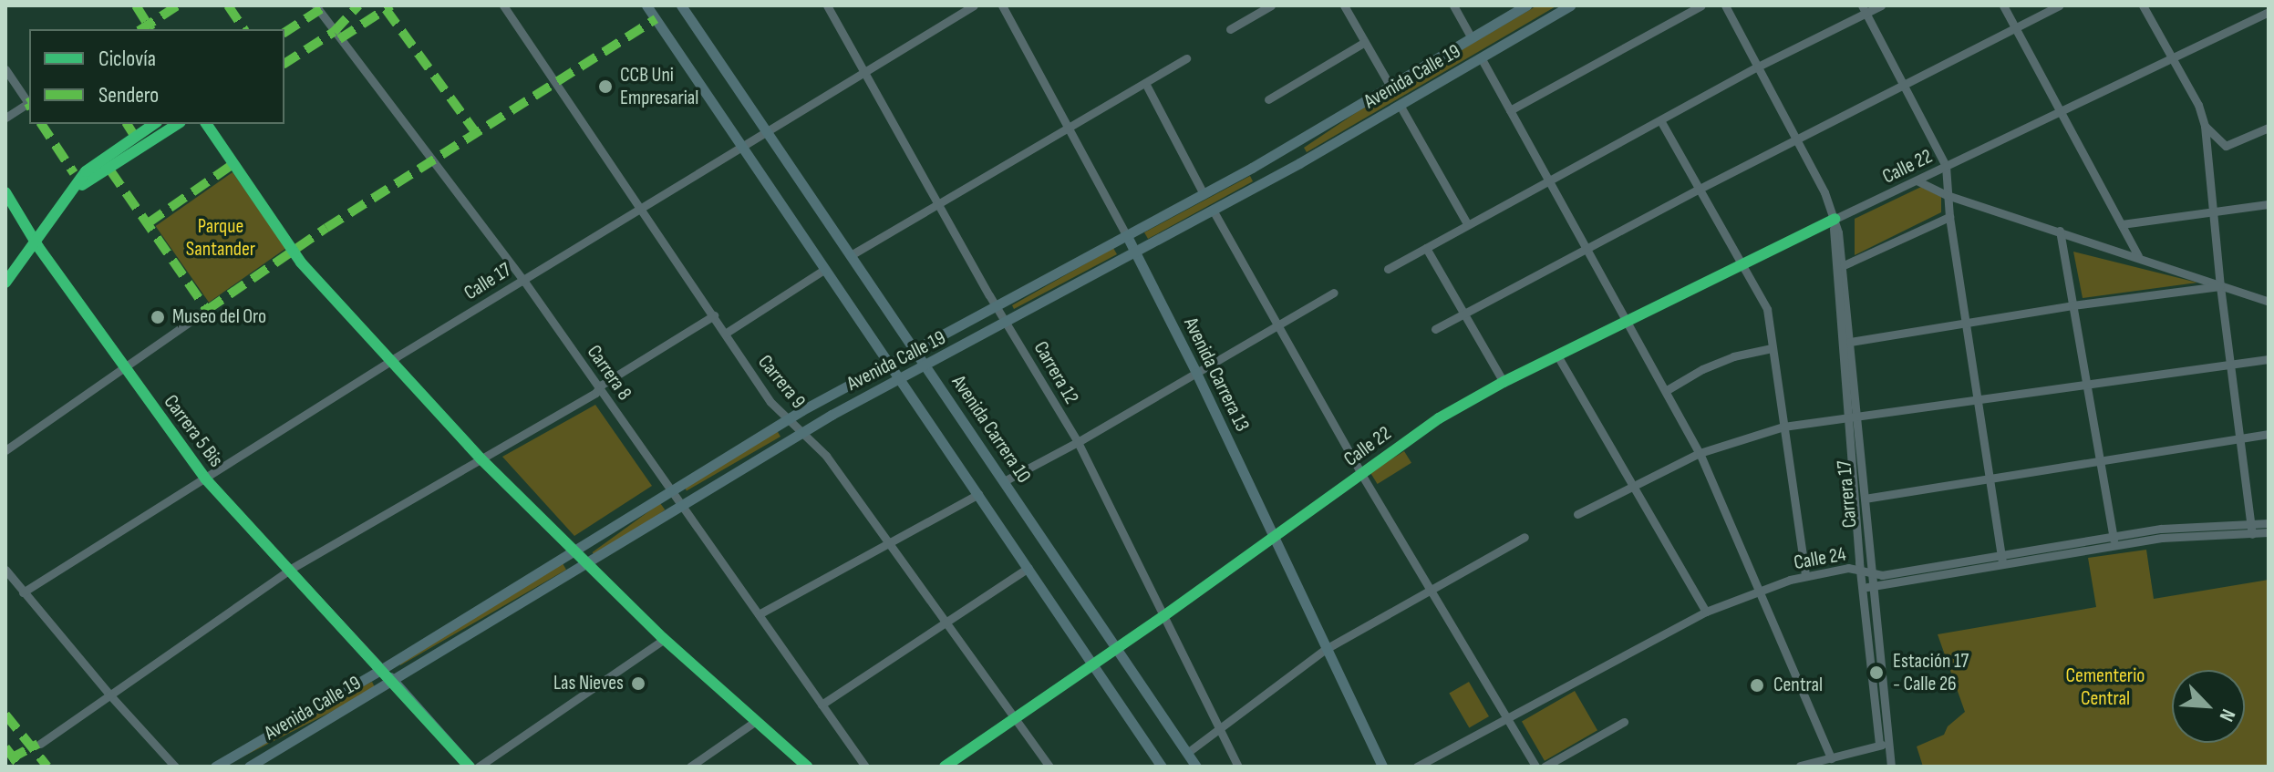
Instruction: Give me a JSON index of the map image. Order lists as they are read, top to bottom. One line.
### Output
{"streets":{"main road":["Avenida Calle 19","Avenida Carrera 13","Avenida Carrera 10"],"street":["Calle 22","Calle 17","Carrera 8","Carrera 12","Carrera 9","Carrera 5 Bis","Carrera 17","Calle 24"]},"crossings":[["Avenida Calle 19","Carrera 8"],["Avenida Calle 19","Carrera 12"],["Avenida Calle 19","Avenida Carrera 13"],["Avenida Calle 19","Carrera 9"],["Avenida Calle 19","Avenida Carrera 10"],["Avenida Calle 19","Carrera 5 Bis"],["Calle 22","Carrera 12"],["Calle 22","Avenida Carrera 13"],["Calle 22","Carrera 9"],["Calle 22","Avenida Carrera 10"],["Calle 22","Carrera 17"],["Calle 17","Carrera 8"],["Calle 17","Carrera 12"],["Calle 17","Carrera 9"],["Calle 17","Avenida Carrera 10"],["Calle 17","Carrera 5 Bis"],["Carrera 17","Calle 24"]],"parks":["Parque Santander","Cementerio Central"],"places":["CCB Uni Empresarial","Museo del Oro","Estación 17 - Calle 26","Las Nieves","Central"],"legend":["Ciclovía","Sendero"],"north":"bottom right"}
